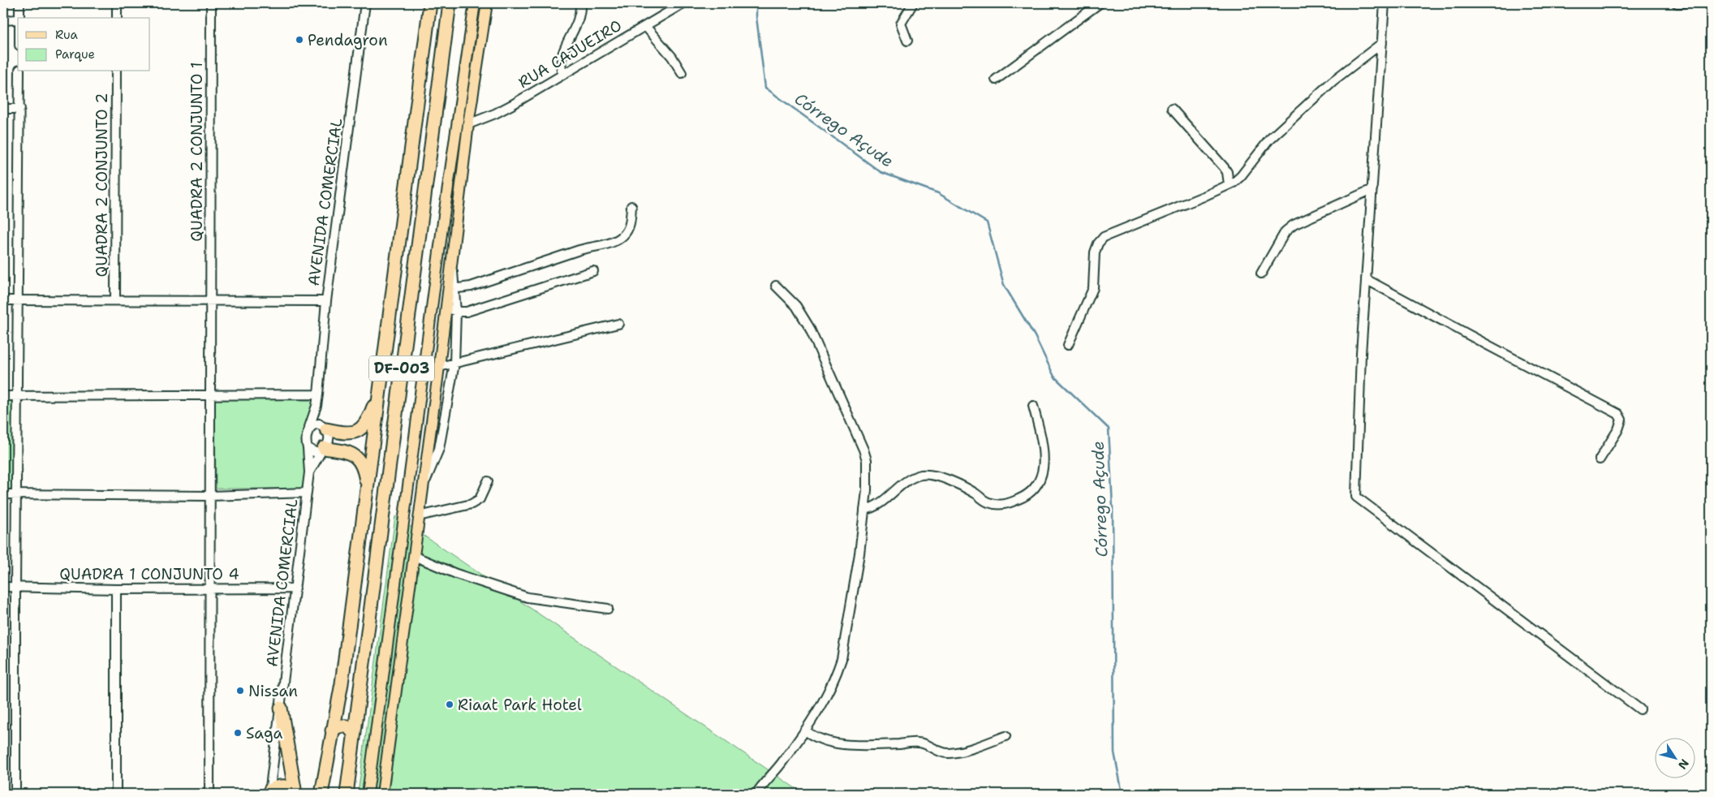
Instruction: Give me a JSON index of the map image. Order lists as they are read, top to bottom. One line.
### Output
{"streets":{"highway":["DF-003"],"street":["RUA CAJUEIRO","QUADRA 2 CONJUNTO 1","QUADRA 2 CONJUNTO 2","AVENIDA COMERCIAL","QUADRA 1 CONJUNTO 4"]},"crossings":[["QUADRA 2 CONJUNTO 1","QUADRA 1 CONJUNTO 4"],["AVENIDA COMERCIAL","QUADRA 1 CONJUNTO 4"]],"water":["Córrego Açude"],"places":["Pendagron","Nissan","Riaat Park Hotel","Saga"],"legend":["Rua","Parque"],"north":"bottom right"}
